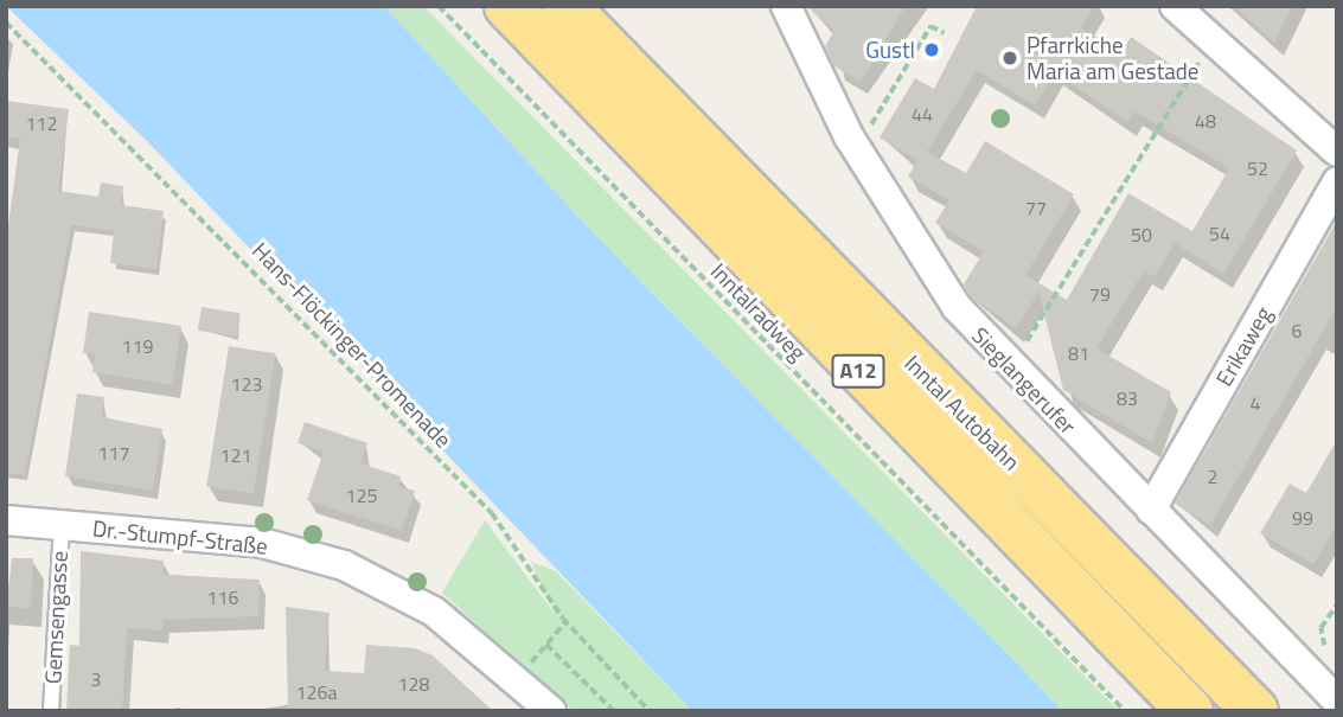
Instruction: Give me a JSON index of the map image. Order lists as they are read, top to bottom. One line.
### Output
{"streets":{"highway":["A12","Inntal Autobahn"],"street":["Erikaweg","Sieglangerufer","Dr.-Stumpf-Straße"],"lane":["Gemsengasse"],"path":["Inntalradweg","Hans-Flöckinger-Promenade"]},"crossings":[["Erikaweg","Sieglangerufer"],["Dr.-Stumpf-Straße","Gemsengasse"]],"places":["Gustl","Pfarrkiche Maria am Gestade"],"house_numbers":["44","48","112","52","77","54","50","79","6","119","81","123","83","4","117","121","2","125","99","116","3","128","126a"]}
